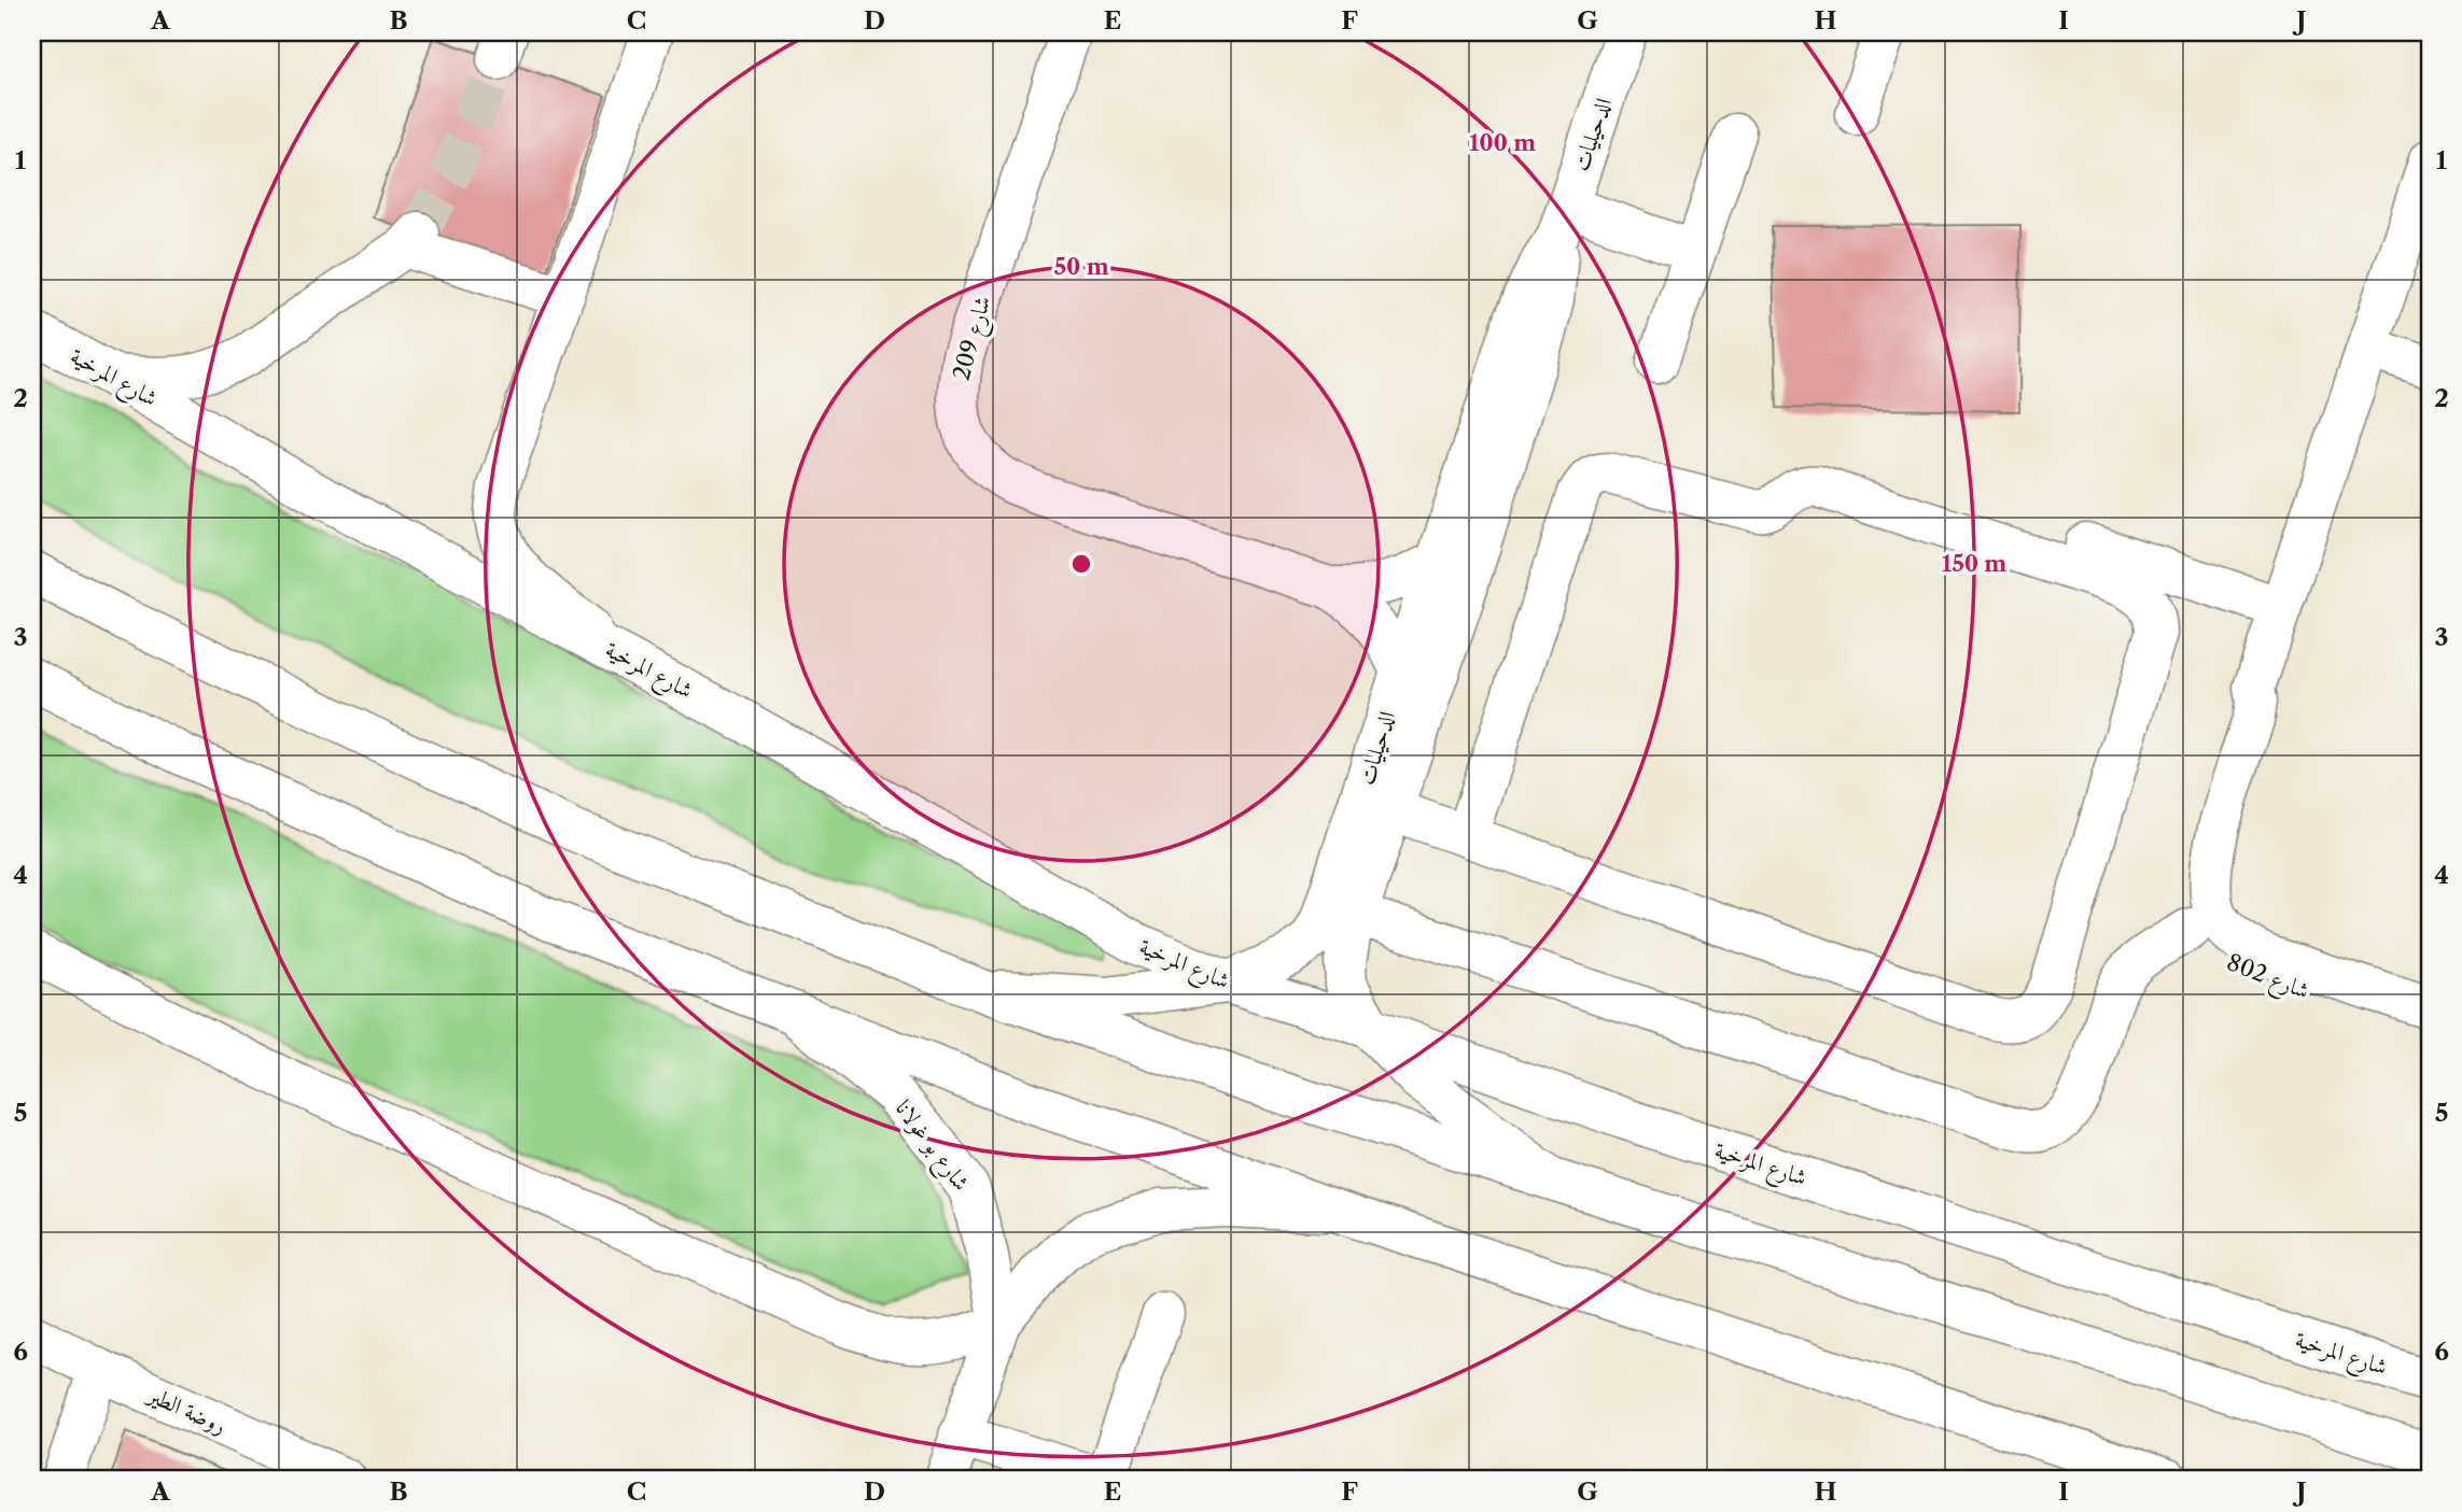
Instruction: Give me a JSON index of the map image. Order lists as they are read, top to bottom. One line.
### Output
{"streets":{"main road":["الدحيليات","شارع 209","شارع المرخية","شارع 802","شارع بو غولانا","روضة الطير"]},"crossings":[["الدحيليات","شارع 209"],["الدحيليات","شارع المرخية"]],"grid":{"columns":["A","B","C","D","E","F","G","H","I","J"],"rows":["1","2","3","4","5","6"]},"rings":["100 m","50 m","150 m"]}
